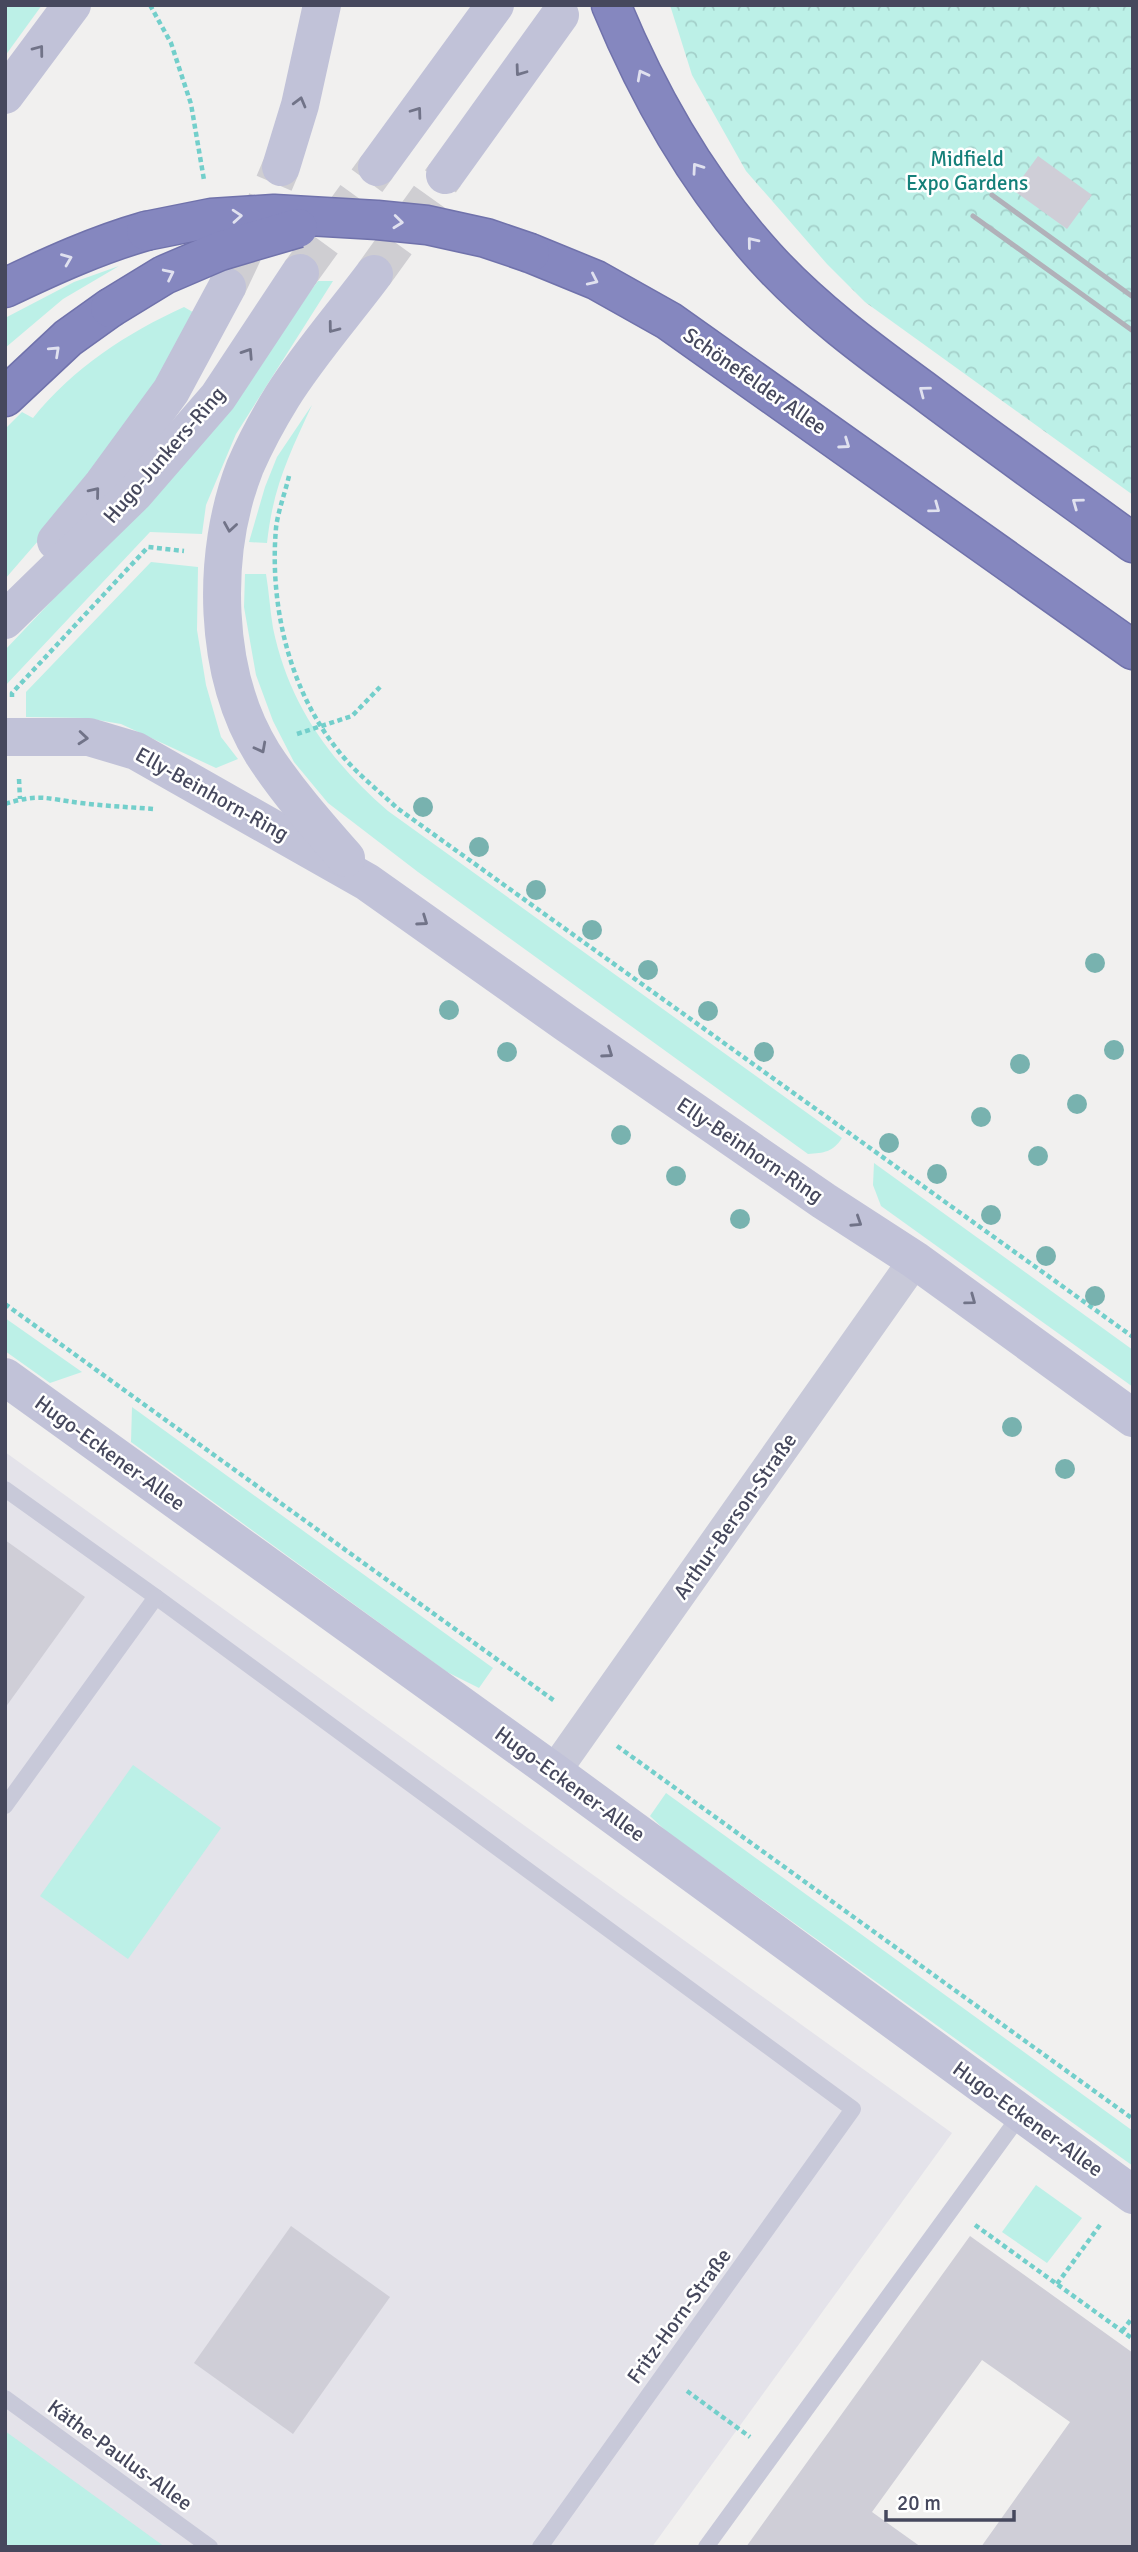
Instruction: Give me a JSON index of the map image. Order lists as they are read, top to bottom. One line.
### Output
{"streets":{"highway":["Schönefelder Allee"],"street":["Hugo-Junkers-Ring","Elly-Beinhorn-Ring","Hugo-Eckener-Allee","Arthur-Berson-Straße"],"lane":["Fritz-Horn-Straße","Käthe-Paulus-Allee"]},"crossings":[["Elly-Beinhorn-Ring","Arthur-Berson-Straße"],["Hugo-Eckener-Allee","Arthur-Berson-Straße"]],"one_way":["Schönefelder Allee","Elly-Beinhorn-Ring"],"parks":["Midfield Expo Gardens"],"scale_bar":"20 m"}
